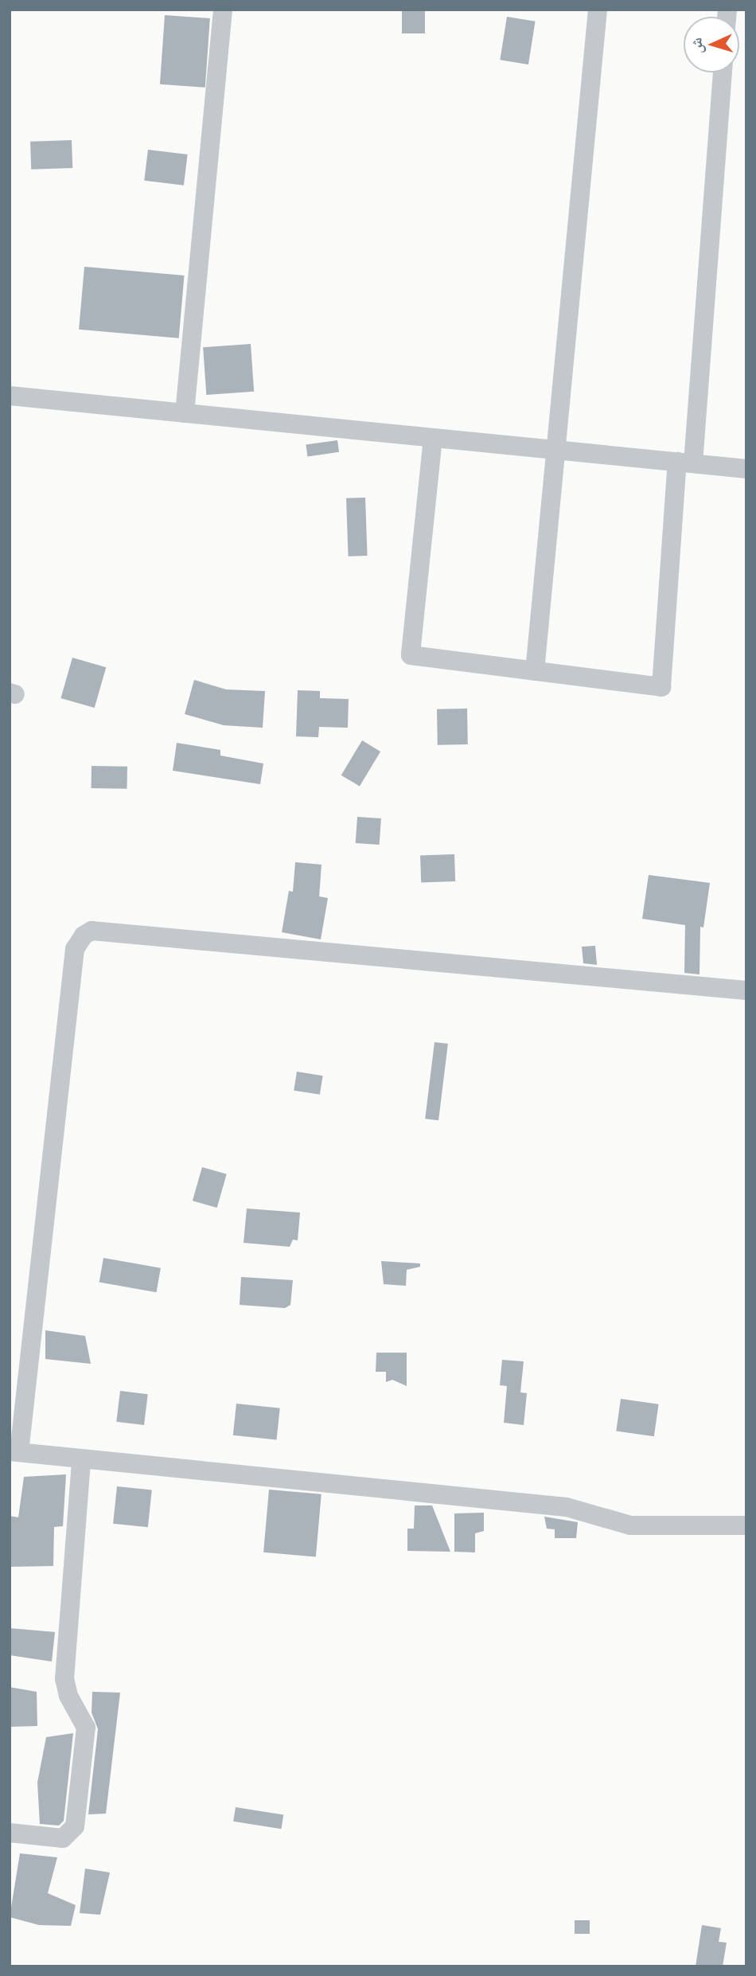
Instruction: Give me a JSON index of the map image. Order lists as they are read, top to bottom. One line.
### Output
{"north":"left"}
